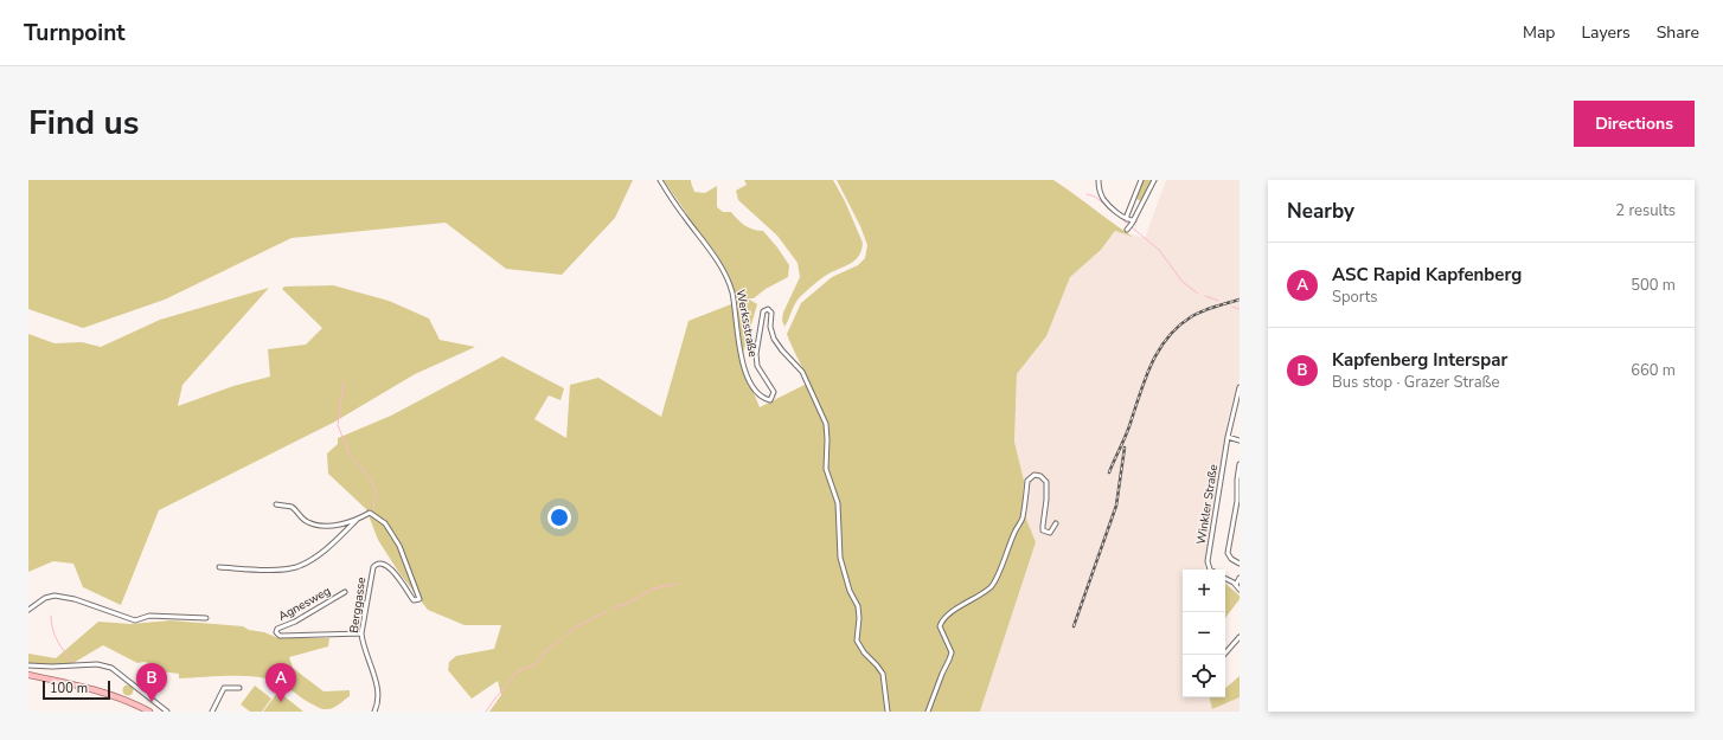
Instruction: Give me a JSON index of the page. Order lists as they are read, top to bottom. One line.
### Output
{"streets":{"street":["Werksstraße","Winkler Straße","Agnesweg","Berggasse"]},"crossings":[["Agnesweg","Berggasse"]],"scale_bar":"100 m","page":{"header":"Turnpoint","nav":["Map","Layers","Share"],"title":"Find us","buttons":"Directions","heading":["Nearby","2 results"],"list":[{"mark":"A","name":"ASC Rapid Kapfenberg","note":"Sports","value":"500 m"},{"mark":"B","name":"Kapfenberg Interspar","note":"Bus stop · Grazer Straße","value":"660 m"}],"map_buttons":["+","−"],"pins":["A","B"],"scale":"100 m"}}
